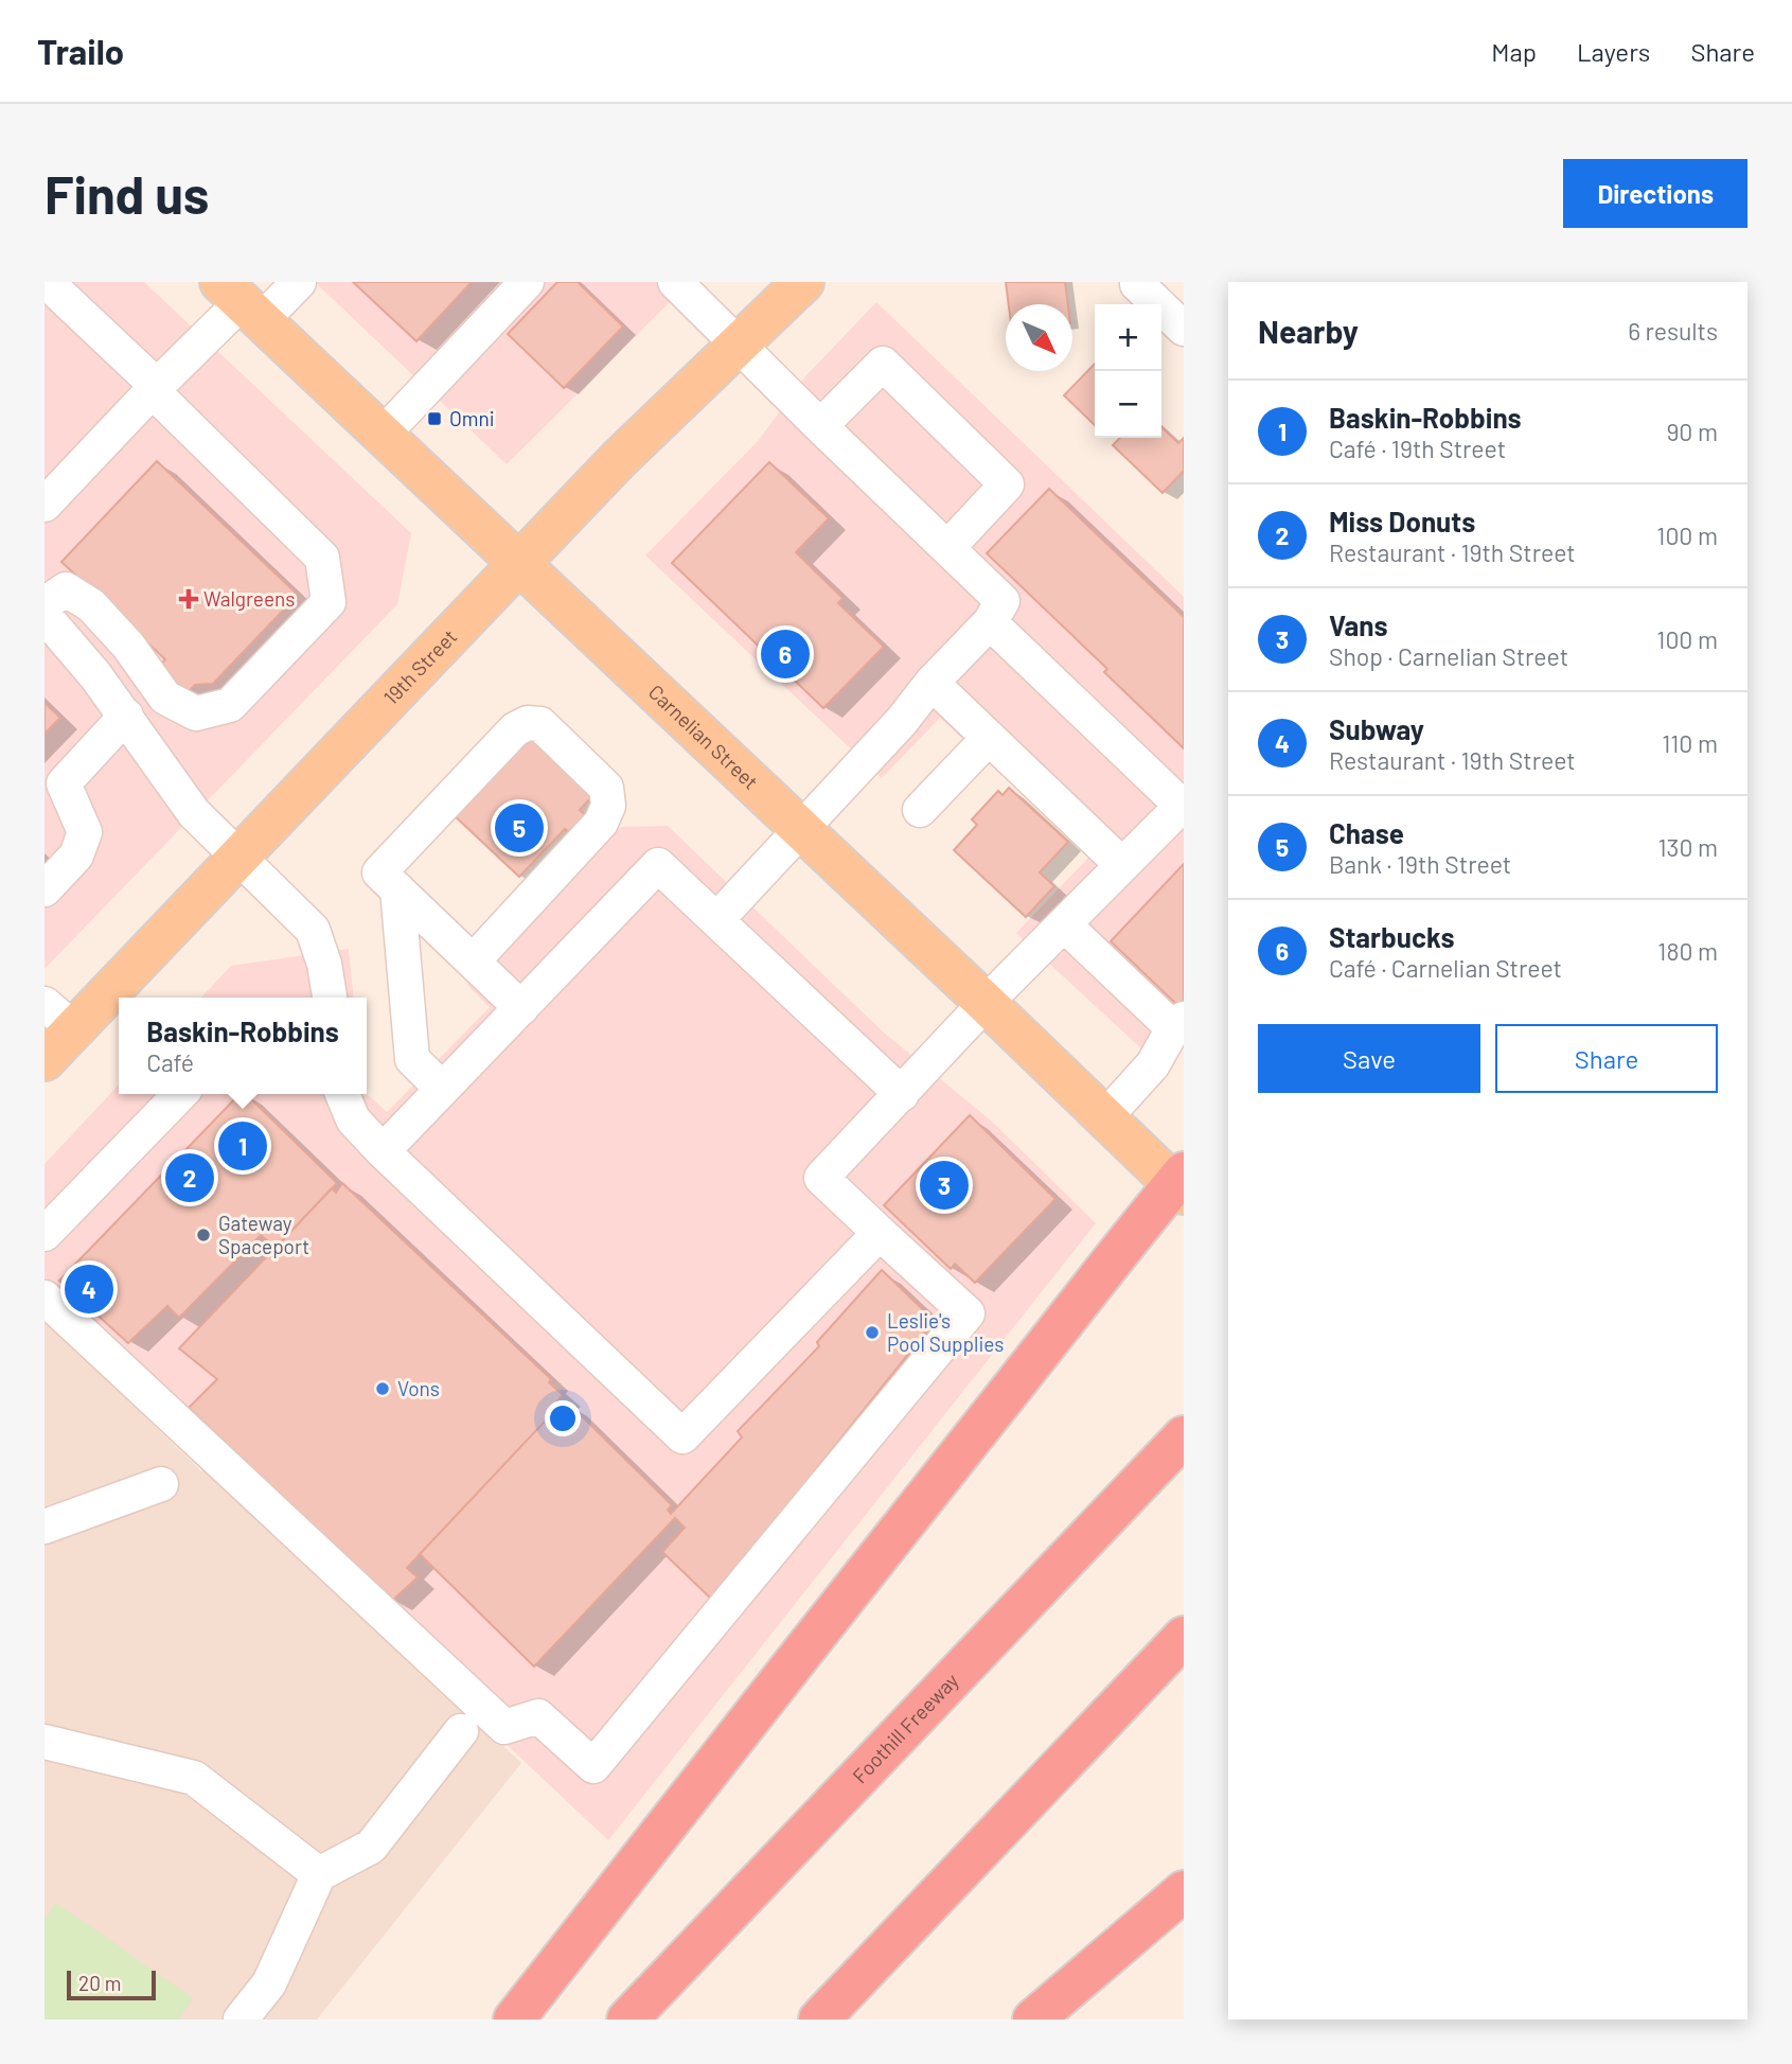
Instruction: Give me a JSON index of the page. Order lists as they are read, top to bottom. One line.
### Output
{"streets":{"highway":["Foothill Freeway"],"main road":["19th Street","Carnelian Street"]},"crossings":[["19th Street","Carnelian Street"]],"places":{"transit":["Omni"],"health":["Walgreens"],"other":["Gateway Spaceport","Leslie's Pool Supplies","Vons"]},"scale_bar":"20 m","north":"bottom right","page":{"header":"Trailo","nav":["Map","Layers","Share"],"buttons":["Directions",["Save","Share"]],"title":"Find us","heading":["Nearby","6 results"],"map_buttons":["+","−"],"list":[{"mark":"1","name":"Baskin-Robbins","note":"Café · 19th Street","value":"90 m"},{"mark":"2","name":"Miss Donuts","note":"Restaurant · 19th Street","value":"100 m"},{"mark":"3","name":"Vans","note":"Shop · Carnelian Street","value":"100 m"},{"mark":"4","name":"Subway","note":"Restaurant · 19th Street","value":"110 m"},{"mark":"5","name":"Chase","note":"Bank · 19th Street","value":"130 m"},{"mark":"6","name":"Starbucks","note":"Café · Carnelian Street","value":"180 m"}],"pins":["6","5","1","2","3","4"],"popup":["Baskin-Robbins","Café"],"scale":"20 m"}}
